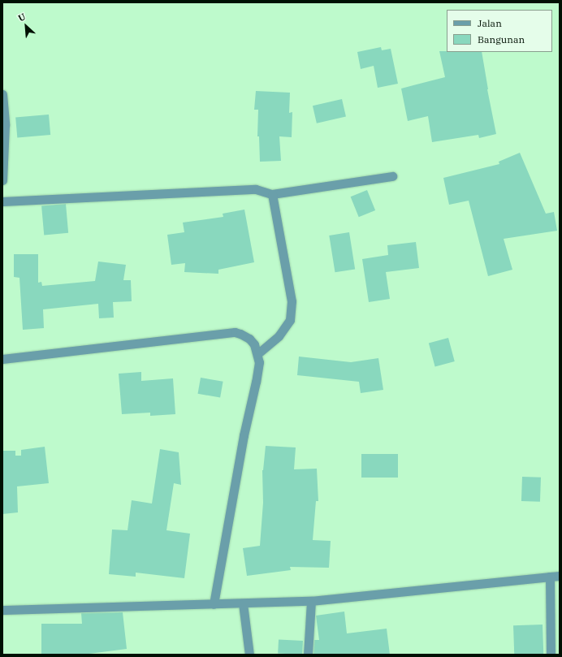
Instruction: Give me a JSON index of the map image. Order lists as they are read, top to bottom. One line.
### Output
{"legend":["Jalan","Bangunan"],"north":"top left"}
